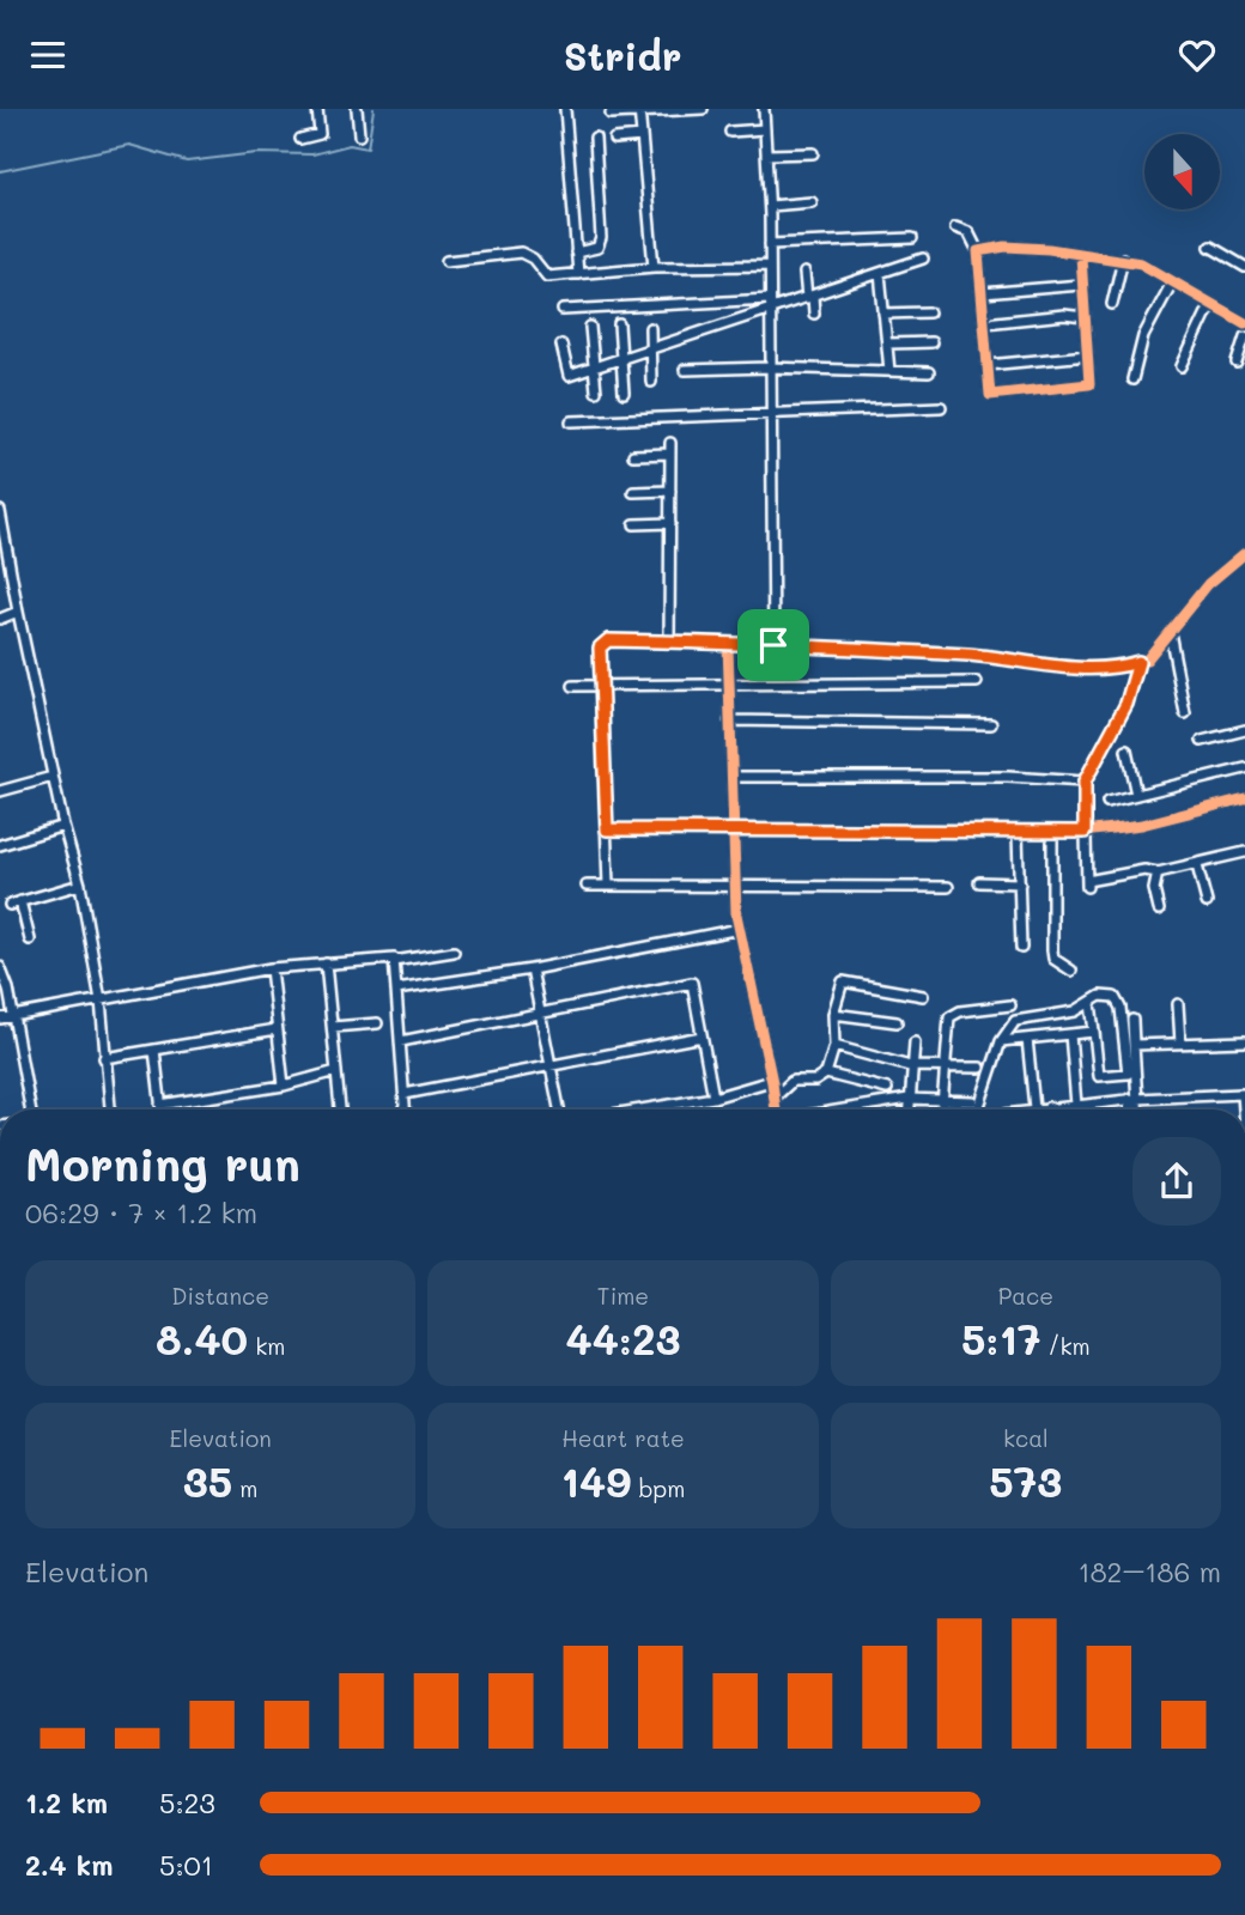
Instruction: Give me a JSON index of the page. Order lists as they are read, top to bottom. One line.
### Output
{"north":"bottom","page":{"header":"Stridr","heading":["Morning run","06:29 · 7 × 1.2 km"],"stats":[["Distance","8.40 km"],["Time","44:23"],["Pace","5:17 /km"],["Elevation","35 m"],["Heart rate","149 bpm"],["kcal","573"]],"chart":["Elevation","182–186 m"],"list":[{"name":"1.2 km","note":"5:23"},{"name":"2.4 km","note":"5:01"}]}}
